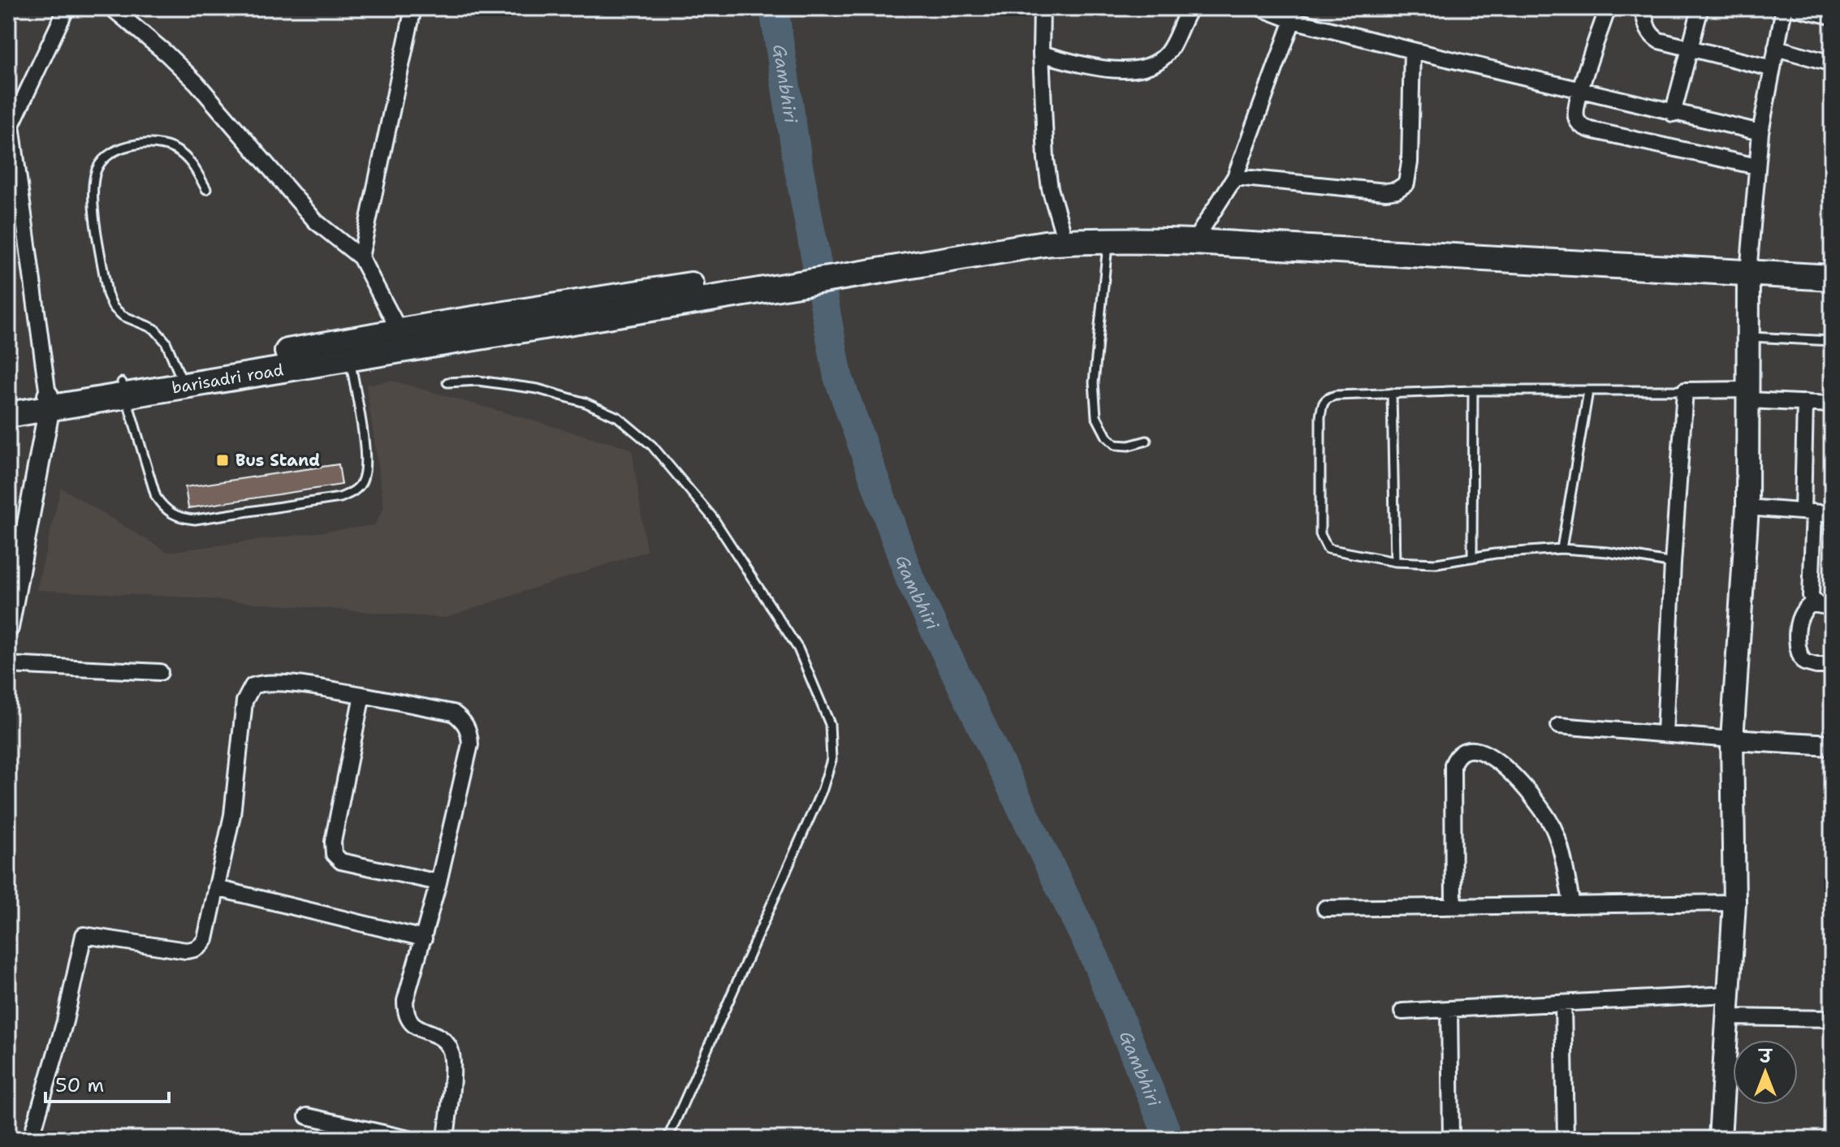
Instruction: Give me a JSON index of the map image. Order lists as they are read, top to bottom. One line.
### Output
{"streets":{"main road":["barisadri road"]},"water":["Gambhiri"],"places":{"transit":["Bus Stand"]},"scale_bar":"50 m","north":"top"}
